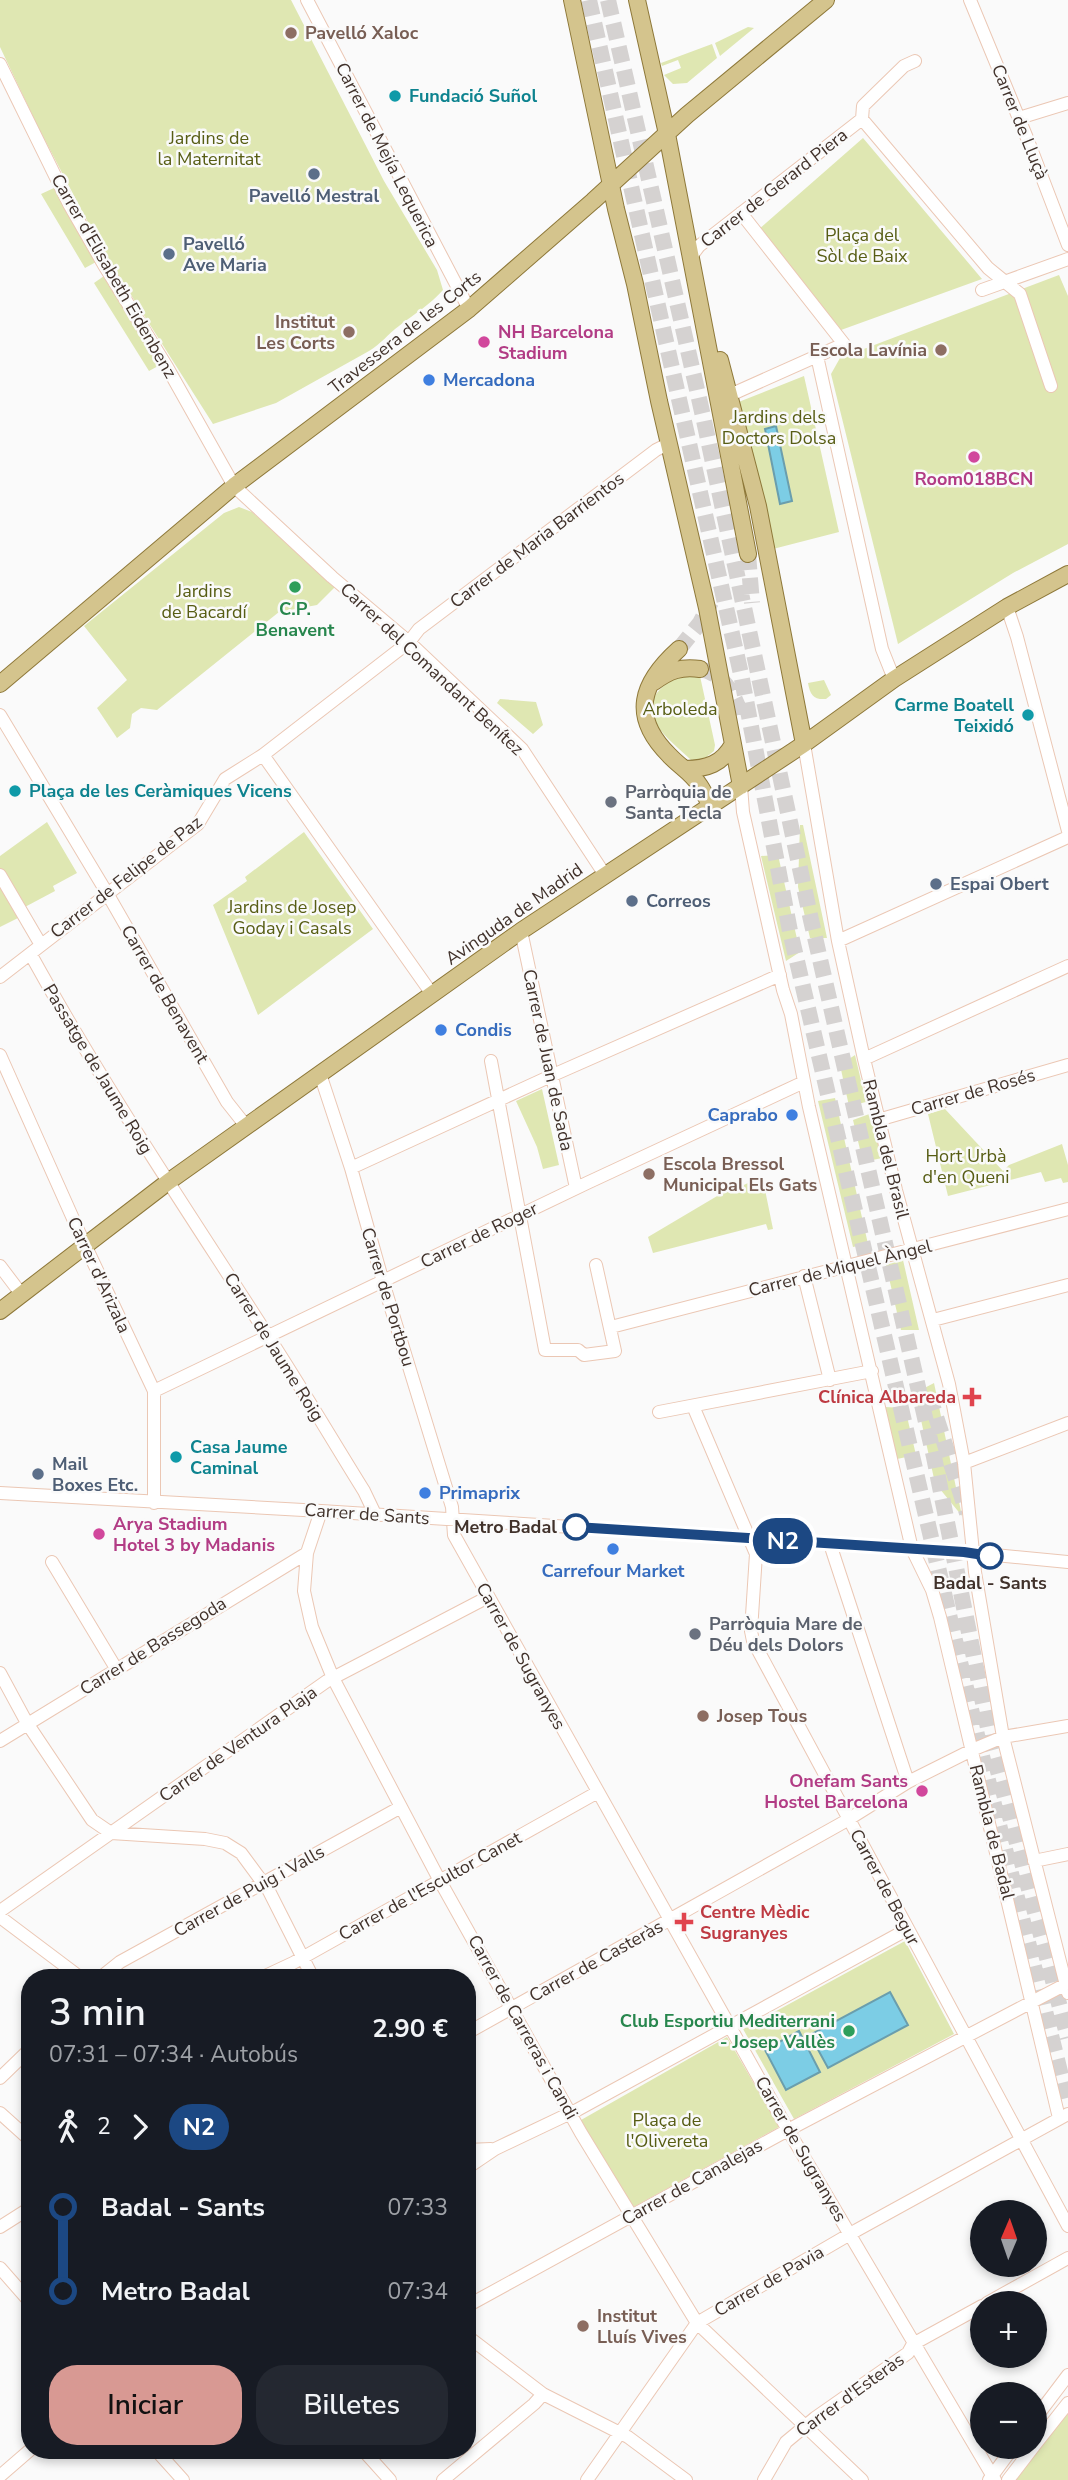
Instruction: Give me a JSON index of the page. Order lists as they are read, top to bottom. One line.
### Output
{"streets":{"main road":["Travessera de les Corts","Avinguda de Madrid"],"street":["Carrer de Lluçà","Carrer de Mejía Lequerica","Carrer de Gerard Piera","Carrer d'Elisabeth Eidenbenz","Carrer de Maria Barrientos","Carrer del Comandant Benítez","Carrer de Felipe de Paz","Carrer de Benavent","Carrer de Juan de Sada","Passatge de Jaume Roig","Carrer de Rosés","Rambla del Brasil","Carrer de Roger","Carrer de Miquel Àngel","Carrer d'Arizala","Carrer de Portbou","Carrer de Jaume Roig","Carrer de Sants","Carrer de Bassegoda","Carrer de Sugranyes","Carrer de Ventura Plaja","Rambla de Badal","Carrer de l'Escultor Canet","Carrer de Begur","Carrer de Puig i Valls","Carrer de Casteràs","Carrer de Carreras i Candi","Carrer de Canalejas","Carrer de Pavia","Carrer d'Esteràs"]},"crossings":[["Carrer de Mejía Lequerica","Travessera de les Corts"],["Carrer d'Elisabeth Eidenbenz","Travessera de les Corts"],["Carrer d'Elisabeth Eidenbenz","Carrer del Comandant Benítez"],["Travessera de les Corts","Carrer del Comandant Benítez"],["Carrer de Maria Barrientos","Carrer del Comandant Benítez"],["Carrer de Maria Barrientos","Carrer de Felipe de Paz"],["Carrer del Comandant Benítez","Carrer de Felipe de Paz"],["Carrer del Comandant Benítez","Avinguda de Madrid"],["Carrer de Felipe de Paz","Carrer de Benavent"],["Carrer de Felipe de Paz","Passatge de Jaume Roig"],["Avinguda de Madrid","Carrer de Benavent"],["Avinguda de Madrid","Carrer de Juan de Sada"],["Avinguda de Madrid","Passatge de Jaume Roig"],["Avinguda de Madrid","Rambla del Brasil"],["Avinguda de Madrid","Carrer d'Arizala"],["Avinguda de Madrid","Carrer de Portbou"],["Avinguda de Madrid","Carrer de Jaume Roig"],["Carrer de Juan de Sada","Carrer de Roger"],["Passatge de Jaume Roig","Carrer de Jaume Roig"],["Carrer de Rosés","Rambla del Brasil"],["Rambla del Brasil","Carrer de Miquel Àngel"],["Rambla del Brasil","Carrer de Sants"],["Rambla del Brasil","Rambla de Badal"],["Carrer de Roger","Carrer d'Arizala"],["Carrer de Roger","Carrer de Portbou"],["Carrer de Roger","Carrer de Jaume Roig"],["Carrer d'Arizala","Carrer de Sants"],["Carrer de Portbou","Carrer de Sants"],["Carrer de Portbou","Carrer de Sugranyes"],["Carrer de Jaume Roig","Carrer de Sants"],["Carrer de Sants","Carrer de Sugranyes"],["Carrer de Sants","Rambla de Badal"],["Carrer de Sants","Carrer de Begur"],["Carrer de Sants","Carrer de Carreras i Candi"],["Carrer de Bassegoda","Carrer de Carreras i Candi"],["Carrer de Sugranyes","Carrer de Ventura Plaja"],["Carrer de Sugranyes","Carrer de l'Escultor Canet"],["Carrer de Sugranyes","Carrer de Casteràs"],["Carrer de Sugranyes","Carrer de Canalejas"],["Carrer de Sugranyes","Carrer de Pavia"],["Carrer de Sugranyes","Carrer d'Esteràs"],["Carrer de Ventura Plaja","Carrer de Carreras i Candi"],["Rambla de Badal","Carrer de Casteràs"],["Rambla de Badal","Carrer de Canalejas"],["Rambla de Badal","Carrer de Pavia"],["Carrer de l'Escultor Canet","Carrer de Carreras i Candi"],["Carrer de Begur","Carrer de Casteràs"],["Carrer de Begur","Carrer de Canalejas"],["Carrer de Begur","Carrer de Pavia"],["Carrer de Puig i Valls","Carrer de Carreras i Candi"],["Carrer de Casteràs","Carrer de Carreras i Candi"],["Carrer de Carreras i Candi","Carrer de Canalejas"],["Carrer de Carreras i Candi","Carrer de Pavia"],["Carrer de Carreras i Candi","Carrer d'Esteràs"]],"parks":["Jardins de la Maternitat","Plaça del Sòl de Baix","Jardins dels Doctors Dolsa","Jardins de Bacardí","Arboleda","Jardins de Josep Goday i Casals","Hort Urbà d'en Queni","Plaça de l'Olivereta"],"places":{"other":["Pavelló Xaloc","Fundació Suñol","Pavelló Mestral","Pavelló Ave Maria","Institut Les Corts","NH Barcelona Stadium","Escola Lavínia","Mercadona","Room018BCN","C.P. Benavent","Carme Boatell Teixidó","Plaça de les Ceràmiques Vicens","Parròquia de Santa Tecla","Espai Obert","Correos","Condis","Caprabo","Escola Bressol Municipal Els Gats","Casa Jaume Caminal","Mail Boxes Etc.","Primaprix","Metro Badal","Arya Stadium Hotel 3 by Madanis","Carrefour Market","Badal - Sants","Parròquia Mare de Déu dels Dolors","Josep Tous","Onefam Sants Hostel Barcelona","Club Esportiu Mediterrani - Josep Vallès","Institut Lluís Vives"],"health":["Clínica Albareda","Centre Mèdic Sugranyes"]},"lines":["bus line N2"],"north":"top","page":{"on_map":"N2","heading":["3 min","07:31 – 07:34 · Autobús","2.90 €"],"legs":["2","N2"],"list":[{"name":"Badal - Sants","value":"07:33"},{"name":"Metro Badal","value":"07:34"}],"map_buttons":["+","−"],"buttons":["Iniciar","Billetes"]}}
